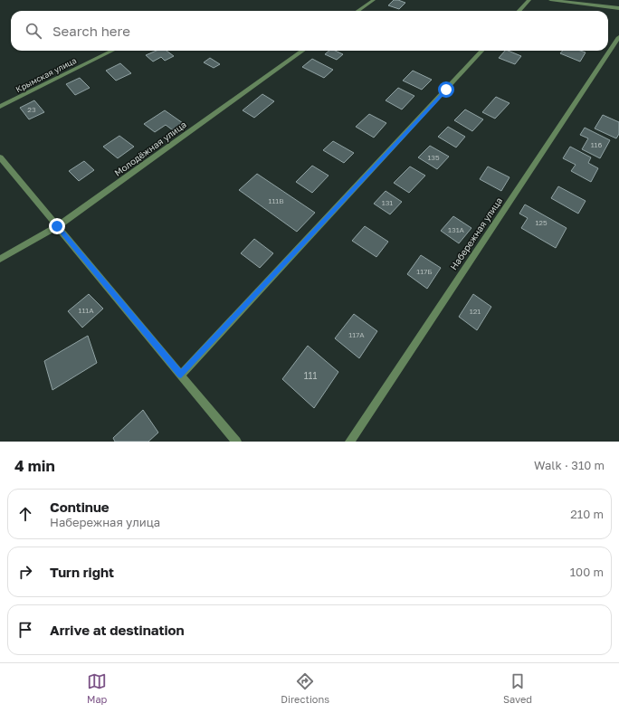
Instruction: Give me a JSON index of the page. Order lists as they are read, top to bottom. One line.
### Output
{"streets":{"street":["Крымская улица","Молодёжная улица","Набережная улица"]},"house_numbers":["23","116","135","111В","131","125","131А","117Б","111А","121","117А","111"],"page":{"search":"Search here","heading":["4 min","Walk · 310 m"],"list":[["Continue","Набережная улица","210 m"],["Turn right","100 m"],"Arrive at destination"],"nav":["Map","Directions","Saved"]}}
